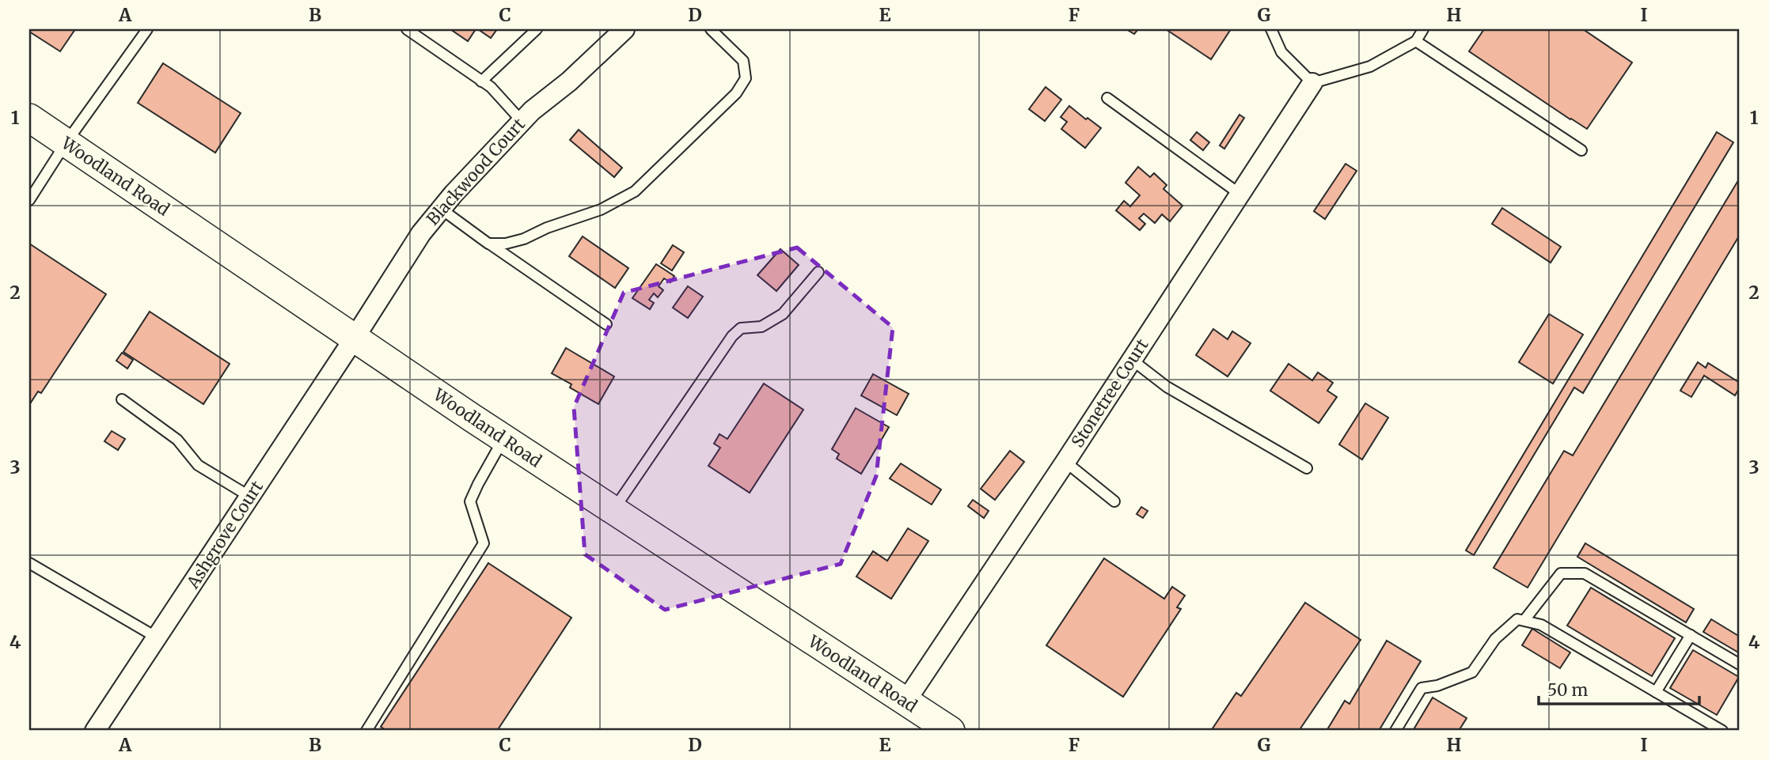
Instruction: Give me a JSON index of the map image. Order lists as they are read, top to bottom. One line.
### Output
{"streets":{"street":["Blackwood Court","Woodland Road","Stonetree Court","Ashgrove Court"]},"crossings":[["Blackwood Court","Woodland Road"],["Blackwood Court","Ashgrove Court"],["Woodland Road","Stonetree Court"],["Woodland Road","Ashgrove Court"]],"scale_bar":"50 m","grid":{"columns":["A","B","C","D","E","F","G","H","I"],"rows":["1","2","3","4"]}}
